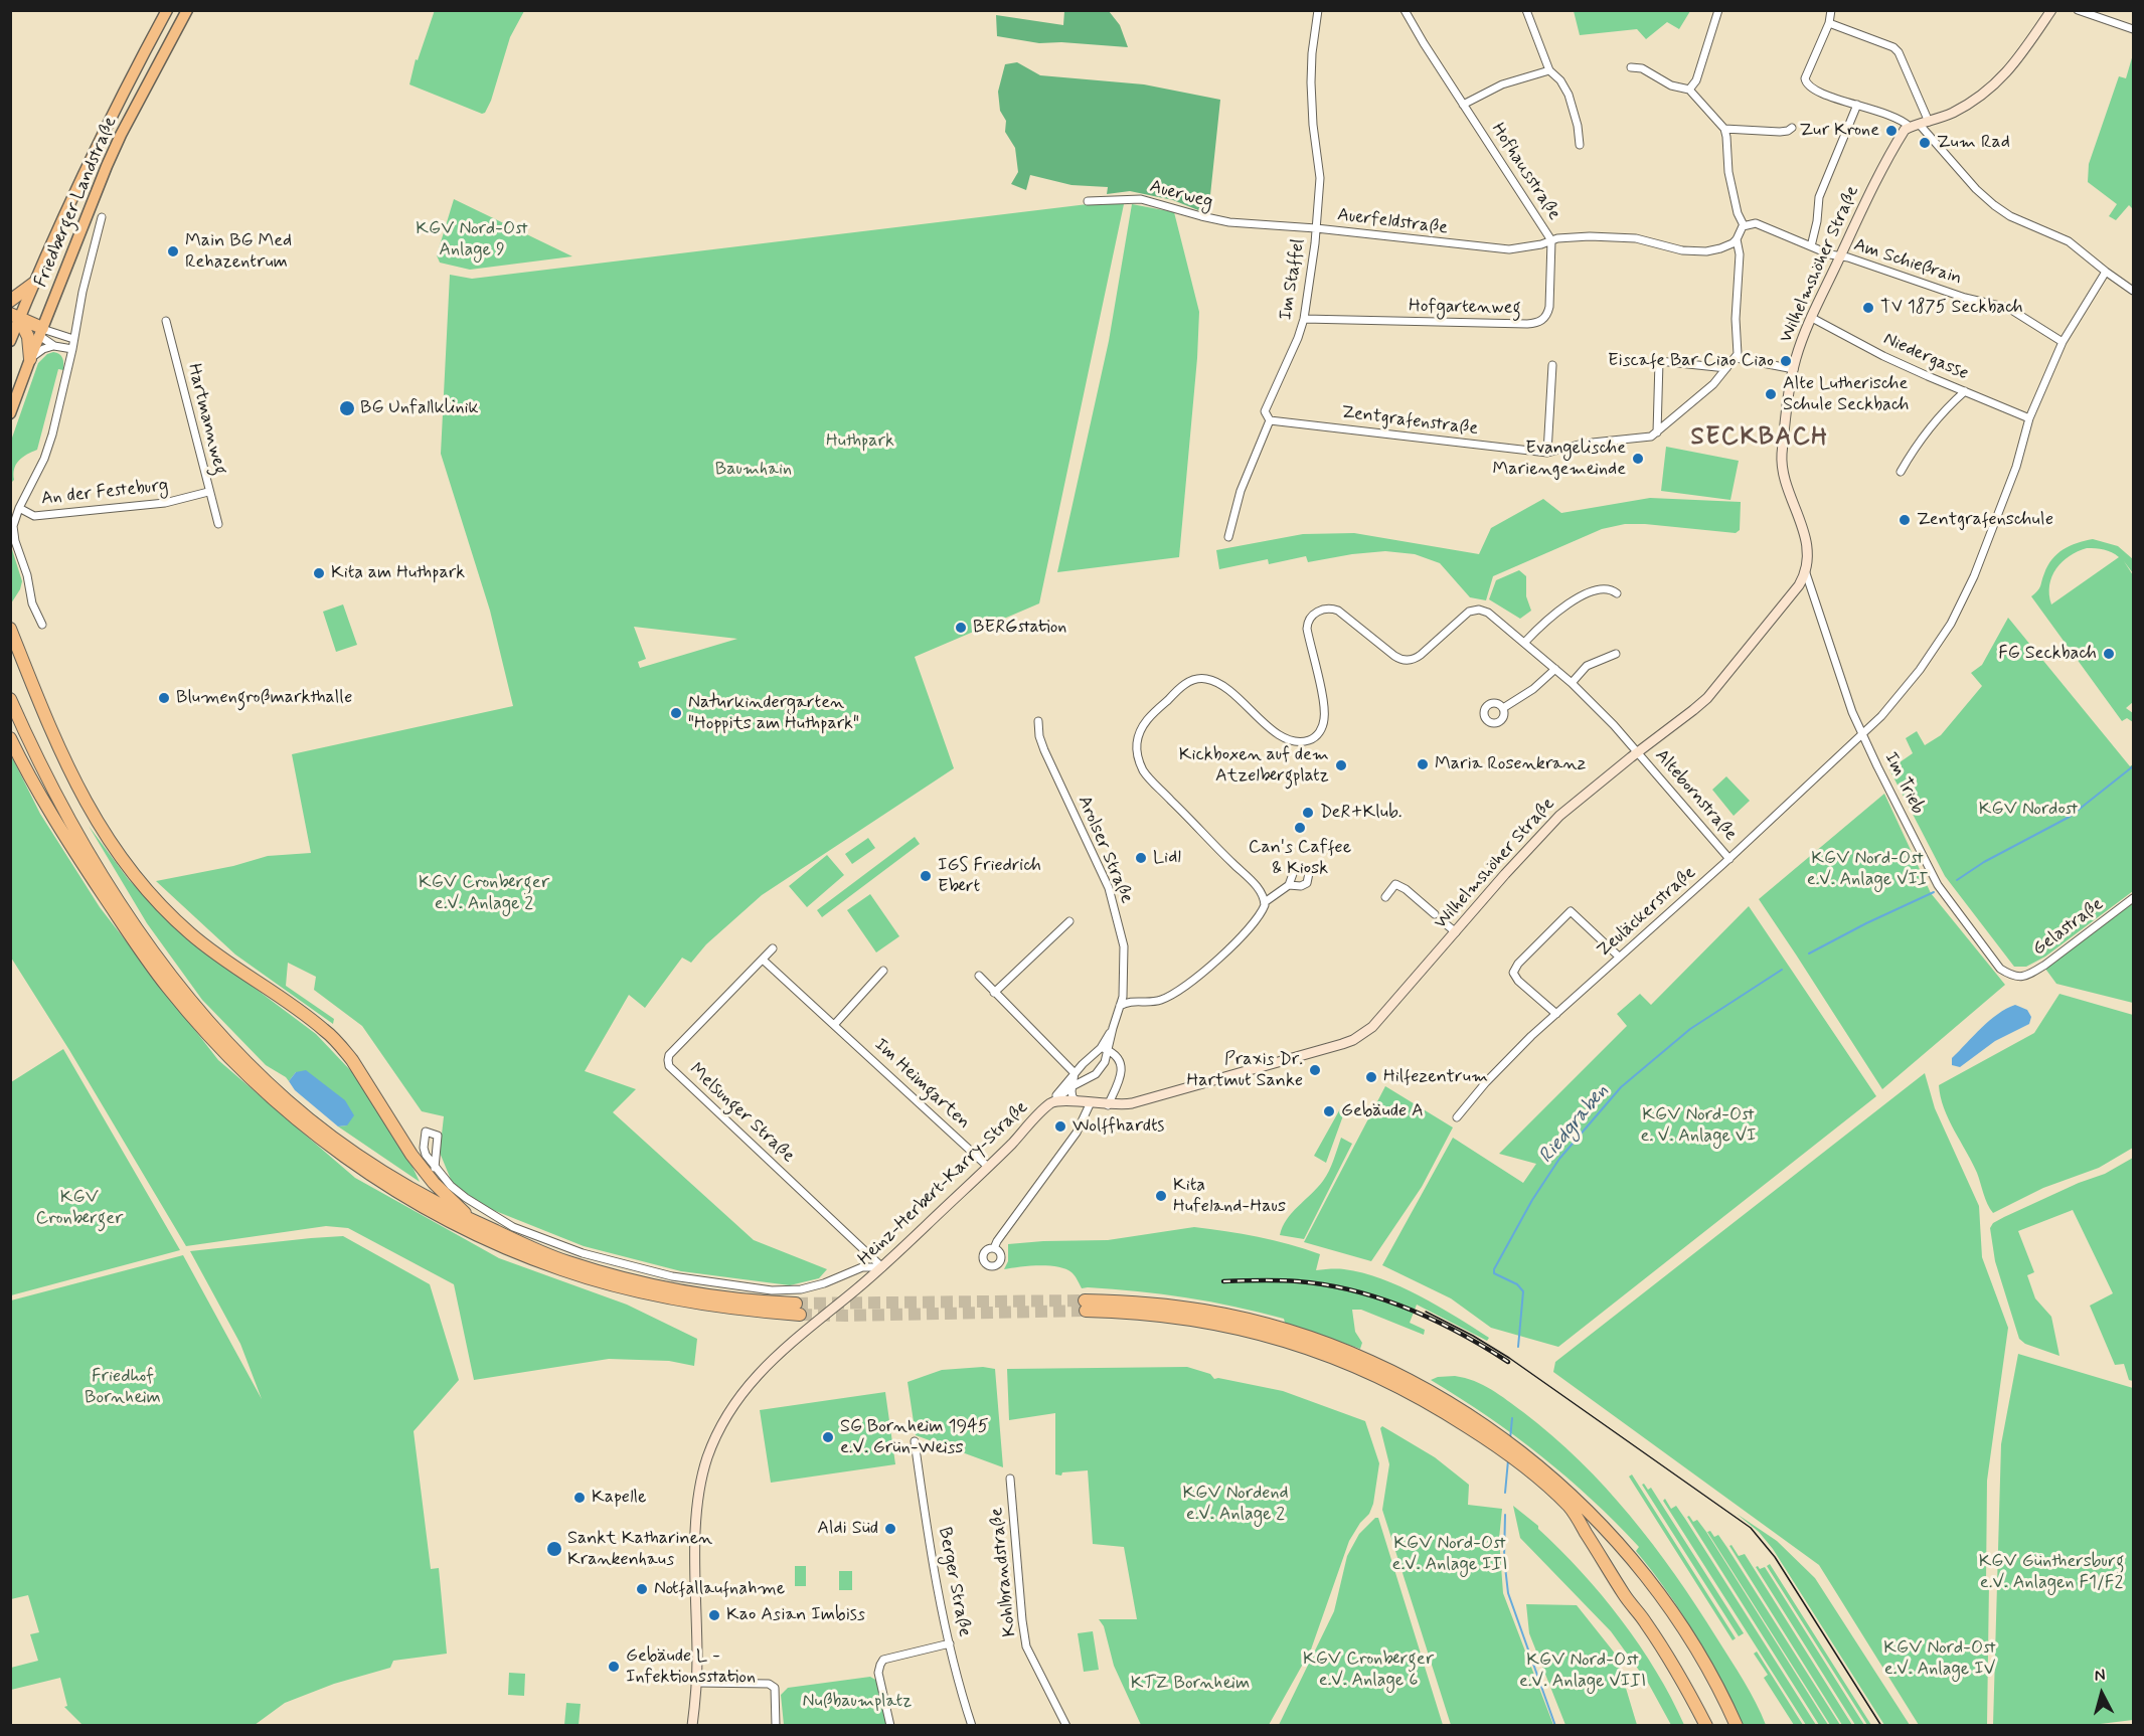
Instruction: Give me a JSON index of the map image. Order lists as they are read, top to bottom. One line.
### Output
{"streets":{"main road":["Friedberger Landstraße","Wilhelmshöher Straße","Heinz-Herbert-Karry-Straße"],"street":["Hofhausstraße","Auerweg","Auerfeldstraße","Am Schießrain","Im Staffel","Hofgartenweg","Niedergasse","Hartmannweg","Zentgrafenstraße","An der Festeburg","Im Trieb","Altebornstraße","Arolser Straße","Zeuläckerstraße","Gelastraße","Im Heimgarten","Melsunger Straße","Kohlbrandstraße","Berger Straße"]},"crossings":[["Hofhausstraße","Auerfeldstraße"],["Hofhausstraße","Hofgartenweg"],["Auerweg","Auerfeldstraße"],["Friedberger Landstraße","An der Festeburg"],["Auerfeldstraße","Im Staffel"],["Auerfeldstraße","Hofgartenweg"],["Am Schießrain","Wilhelmshöher Straße"],["Am Schießrain","Zeuläckerstraße"],["Wilhelmshöher Straße","Niedergasse"],["Wilhelmshöher Straße","Im Trieb"],["Wilhelmshöher Straße","Altebornstraße"],["Wilhelmshöher Straße","Heinz-Herbert-Karry-Straße"],["Im Staffel","Hofgartenweg"],["Im Staffel","Zentgrafenstraße"],["Niedergasse","Zeuläckerstraße"],["Hartmannweg","An der Festeburg"],["Im Trieb","Zeuläckerstraße"],["Im Trieb","Gelastraße"],["Altebornstraße","Zeuläckerstraße"],["Arolser Straße","Heinz-Herbert-Karry-Straße"],["Im Heimgarten","Melsunger Straße"],["Im Heimgarten","Heinz-Herbert-Karry-Straße"],["Melsunger Straße","Heinz-Herbert-Karry-Straße"]],"districts":["SECKBACH"],"water":["Riedgraben"],"parks":["KGV Nord-Ost Anlage 9","Huthpark","Baumhain","KGV Nordost","KGV Nord-Ost e.V. Anlage VII","KGV Cronberger e.V. Anlage 2","KGV Nord-Ost e. V. Anlage VI","KGV Cronberger","Friedhof Bornheim","KGV Nordend e.V. Anlage 2","KGV Nord-Ost e.V. Anlage III","KGV Günthersburg e.V. Anlagen F1/F2","KGV Nord-Ost e.V. Anlage IV","KGV Cronberger e.V. Anlage 6","KGV Nord-Ost e.V. Anlage VIII","KTZ Bornheim","Nußbaumplatz"],"places":["Zur Krone","Zum Rad","Main BG Med Rehazentrum","TV 1875 Seckbach","Eiscafe Bar Ciao Ciao","Alte Lutherische Schule Seckbach","BG Unfallklinik","Evangelische Mariengemeinde","Zentgrafenschule","Kita am Huthpark","BERGstation","FG Seckbach","Blumengroßmarkthalle","Naturkindergarten \"Hoppits am Huthpark\"","Maria Rosenkranz","Kickboxen auf dem Atzelbergplatz","DeR+Klub.","Can's Caffee & Kiosk","Lidl","IGS Friedrich Ebert","Praxis Dr. Hartmut Sanke","Hilfezentrum","Gebäude A","Wolffhardts","Kita Hufeland-Haus","SG Bornheim 1945 e.V. Grün-Weiss","Kapelle","Aldi Süd","Sankt Katharinen Krankenhaus","Notfallaufnahme","Kao Asian Imbiss","Gebäude L - Infektionsstation"],"north":"top"}
